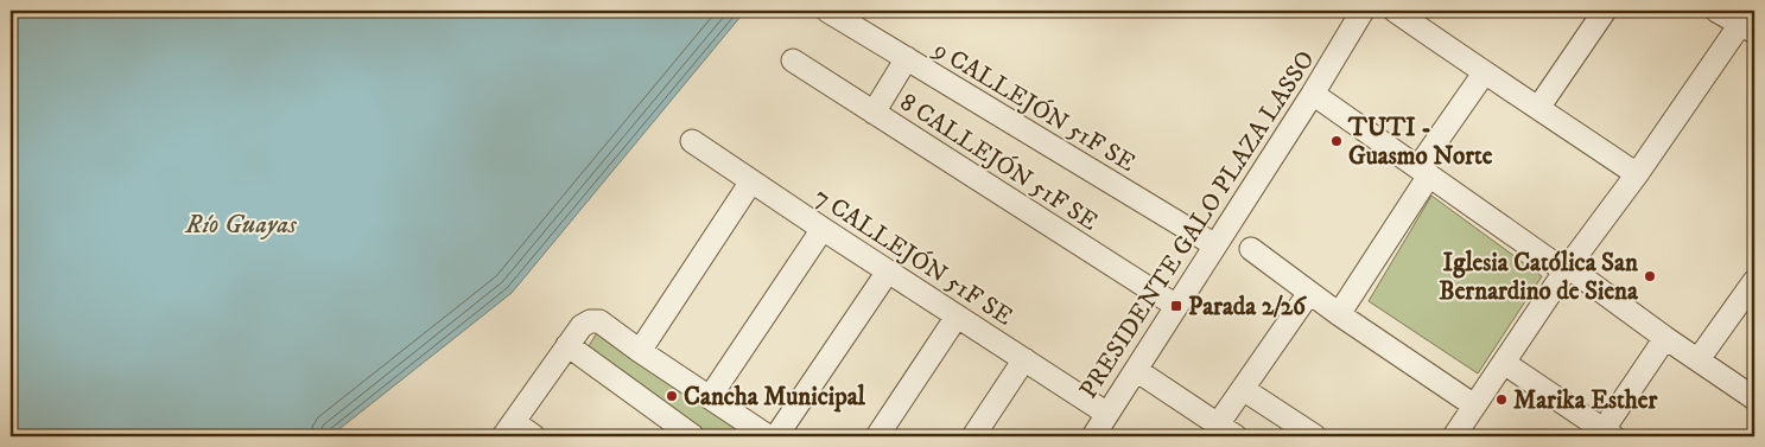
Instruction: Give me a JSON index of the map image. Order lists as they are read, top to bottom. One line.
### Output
{"streets":{"street":["9 CALLEJÓN 51F SE","8 CALLEJÓN 51F SE","PRESIDENTE GALO PLAZA LASSO","7 CALLEJÓN 51F SE"]},"crossings":[["9 CALLEJÓN 51F SE","PRESIDENTE GALO PLAZA LASSO"],["8 CALLEJÓN 51F SE","PRESIDENTE GALO PLAZA LASSO"],["PRESIDENTE GALO PLAZA LASSO","7 CALLEJÓN 51F SE"]],"water":["Río Guayas"],"places":{"other":["TUTI - Guasmo Norte","Iglesia Católica San Bernardino de Siena","Cancha Municipal","Marika Esther"],"transit":["Parada 2/26"]}}
